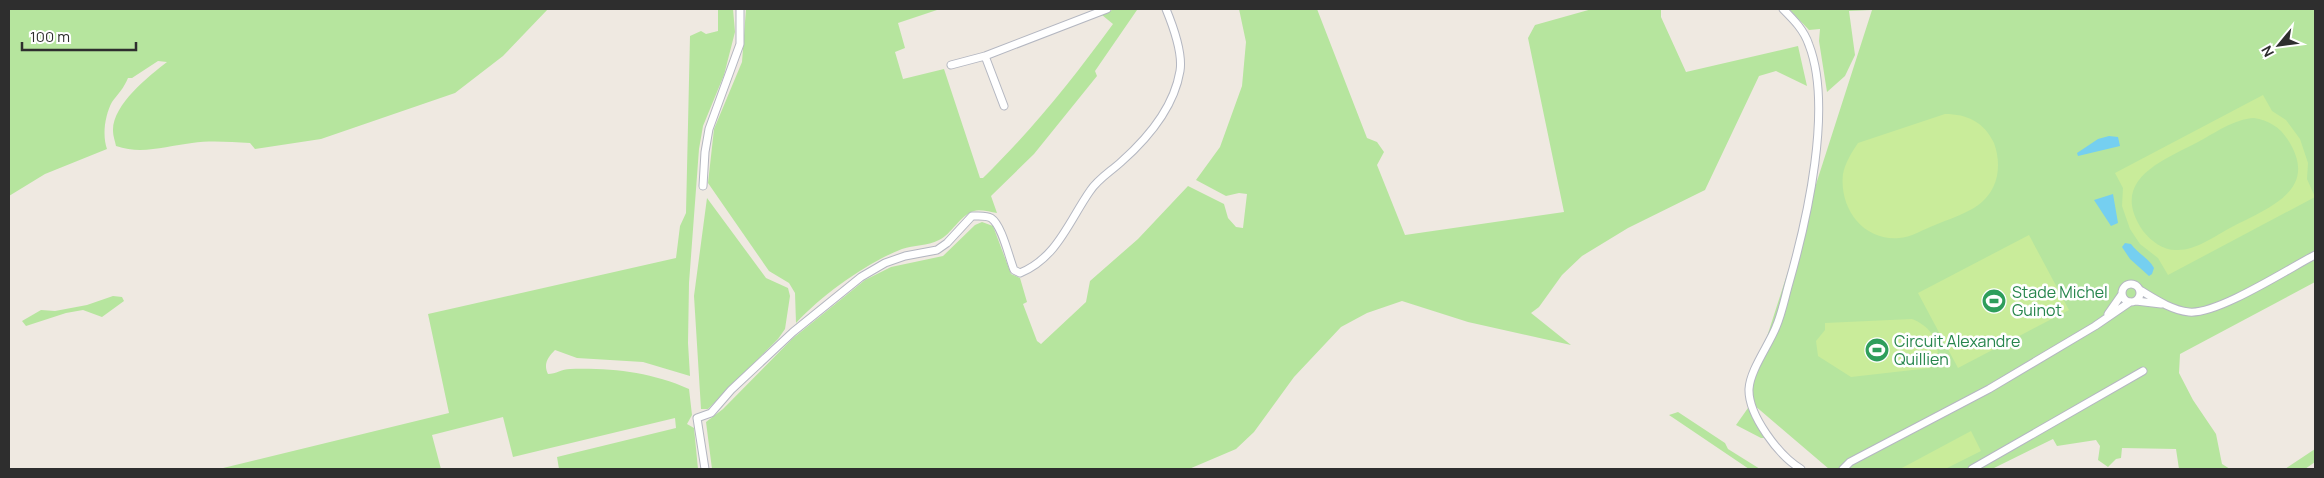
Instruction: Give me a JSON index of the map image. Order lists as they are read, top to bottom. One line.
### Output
{"places":{"sports":["Stade Michel Guinot","Circuit Alexandre Quillien"]},"scale_bar":"100 m","north":"bottom left"}
